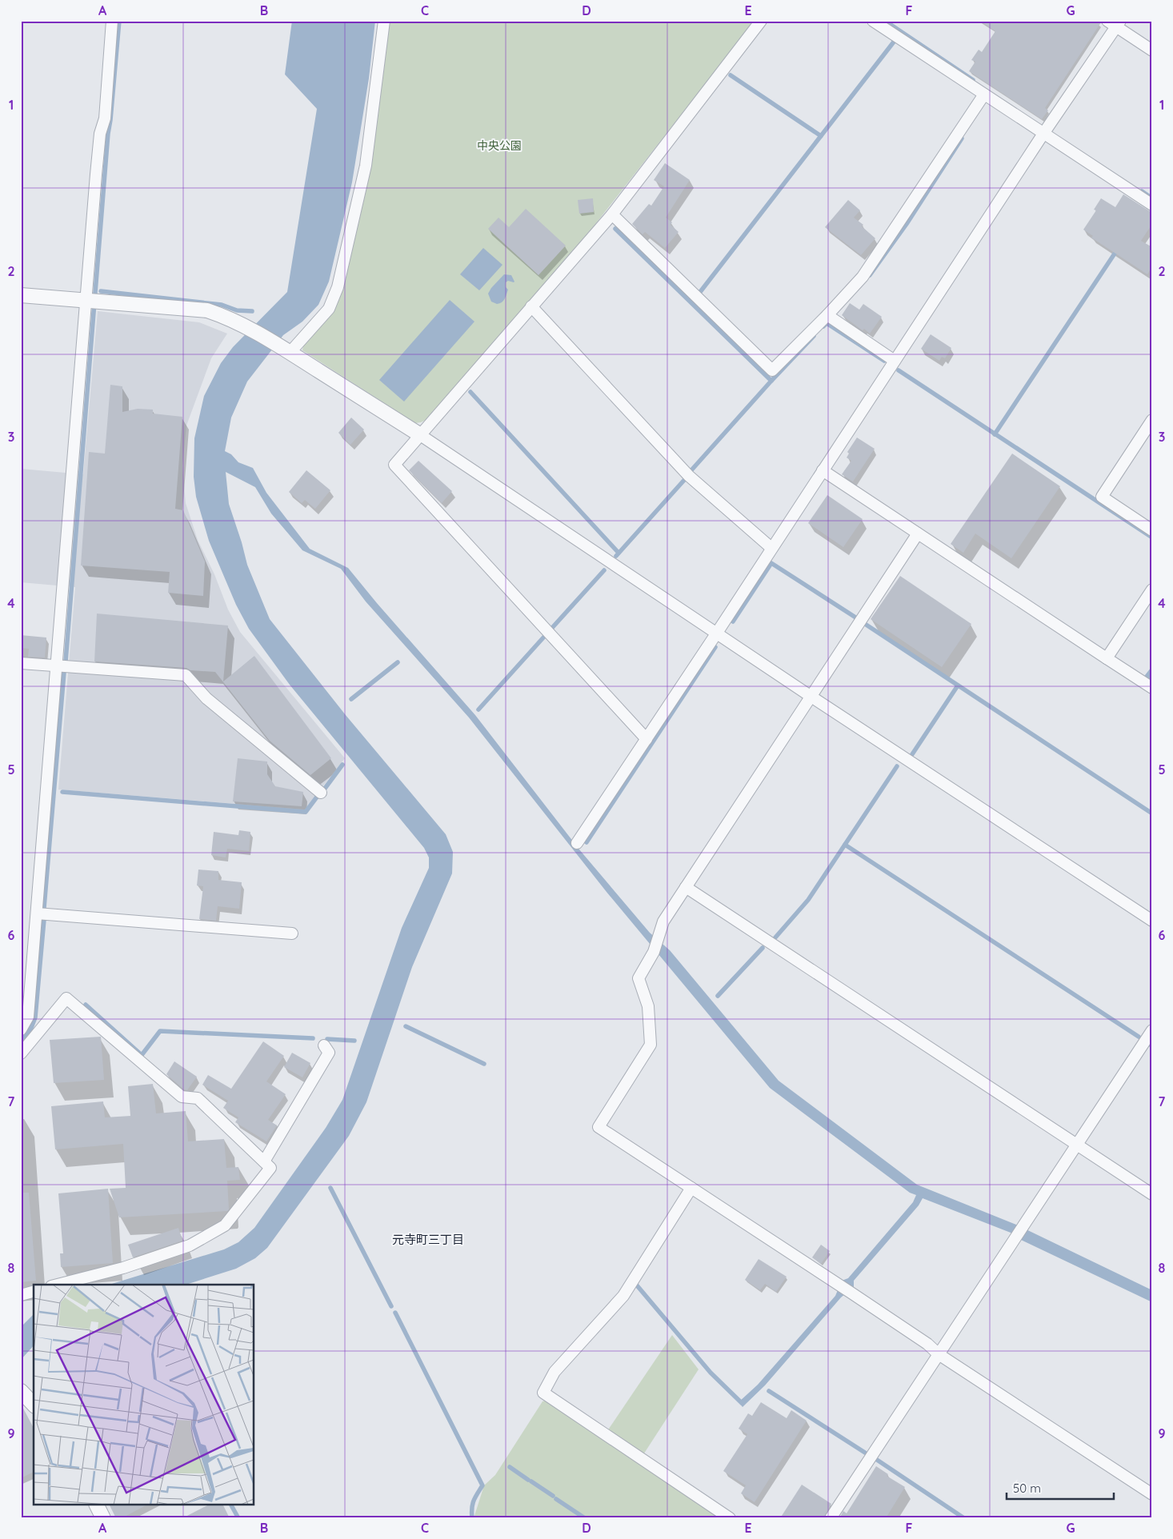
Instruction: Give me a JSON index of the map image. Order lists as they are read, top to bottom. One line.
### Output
{"districts":["元寺町三丁目"],"parks":["中央公園"],"scale_bar":"50 m","grid":{"columns":["A","B","C","D","E","F","G"],"rows":["1","2","3","4","5","6","7","8","9"]}}
